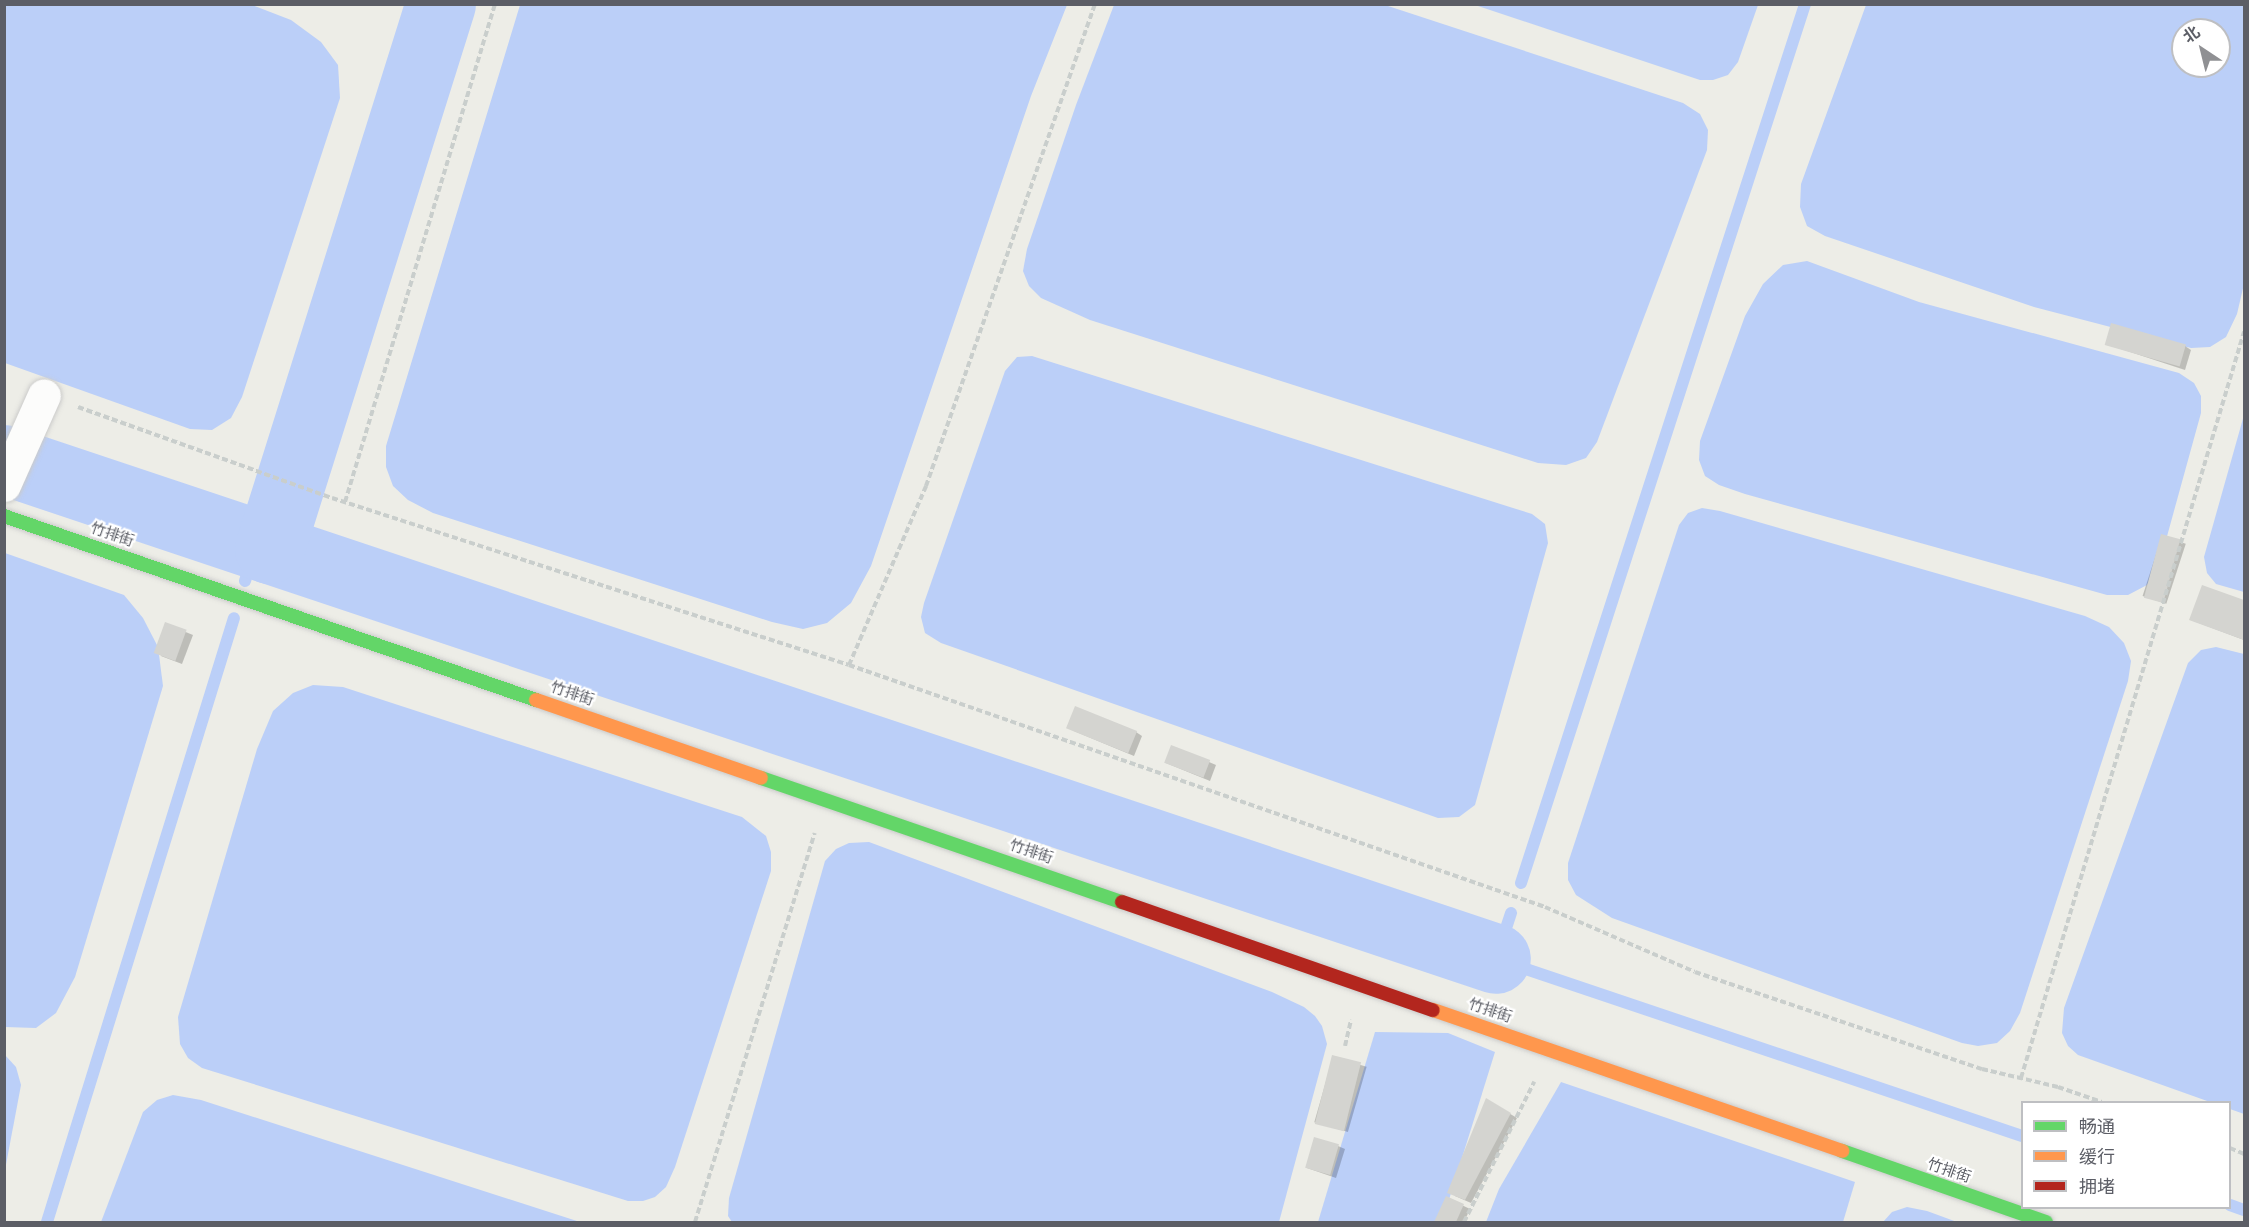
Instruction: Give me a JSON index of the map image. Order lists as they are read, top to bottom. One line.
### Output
{"streets":{"street":["竹排街"]},"legend":["畅通","缓行","拥堵"],"north":"top left"}
